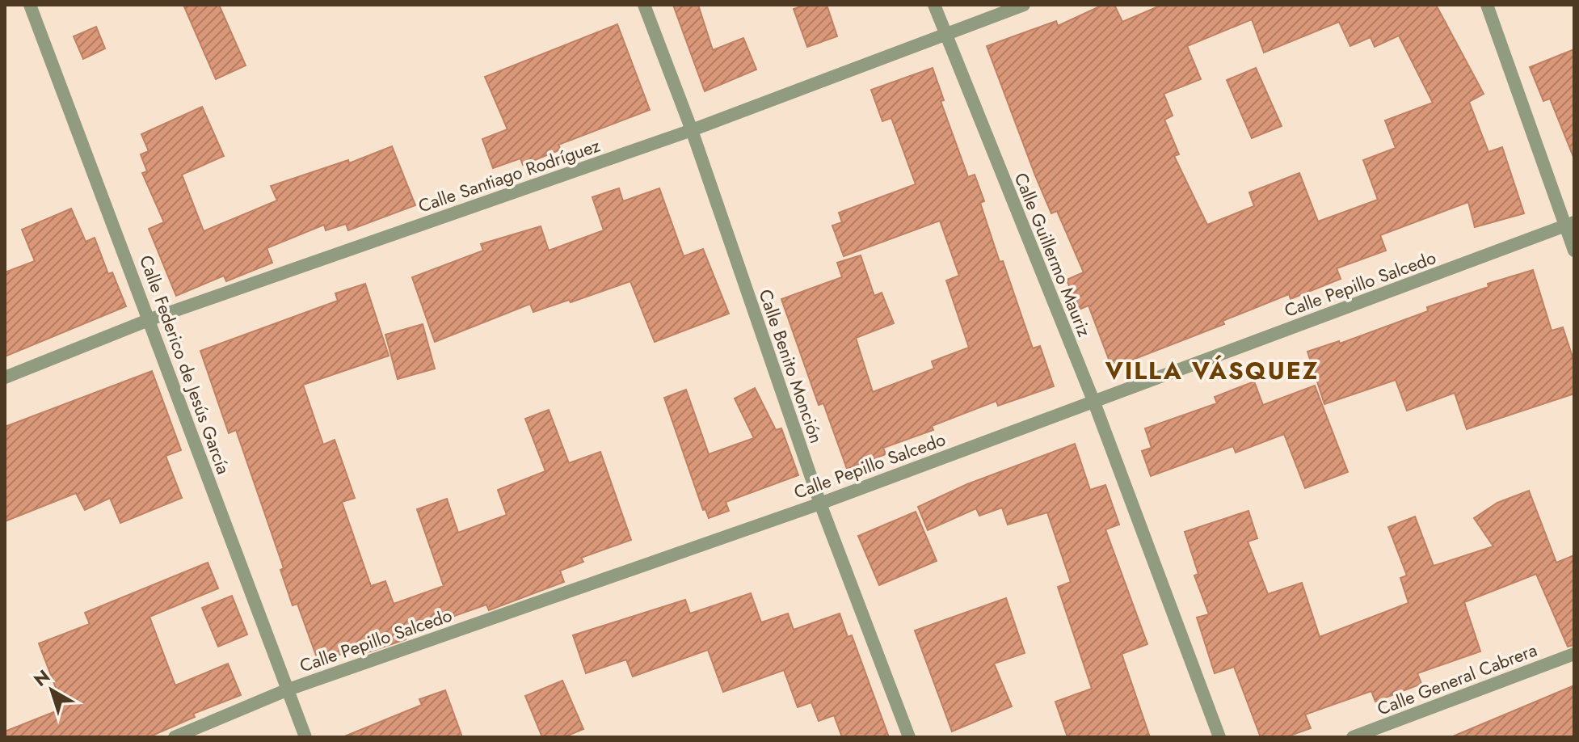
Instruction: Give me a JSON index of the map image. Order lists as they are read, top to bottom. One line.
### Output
{"streets":{"street":["Calle Santiago Rodríguez","Calle Guillermo Mauriz","Calle Pepillo Salcedo","Calle Federico de Jesús García","Calle Benito Monción","Calle General Cabrera"]},"crossings":[["Calle Santiago Rodríguez","Calle Guillermo Mauriz"],["Calle Santiago Rodríguez","Calle Federico de Jesús García"],["Calle Santiago Rodríguez","Calle Benito Monción"],["Calle Guillermo Mauriz","Calle Pepillo Salcedo"],["Calle Pepillo Salcedo","Calle Federico de Jesús García"],["Calle Pepillo Salcedo","Calle Benito Monción"]],"districts":["VILLA VÁSQUEZ"],"north":"top left"}
